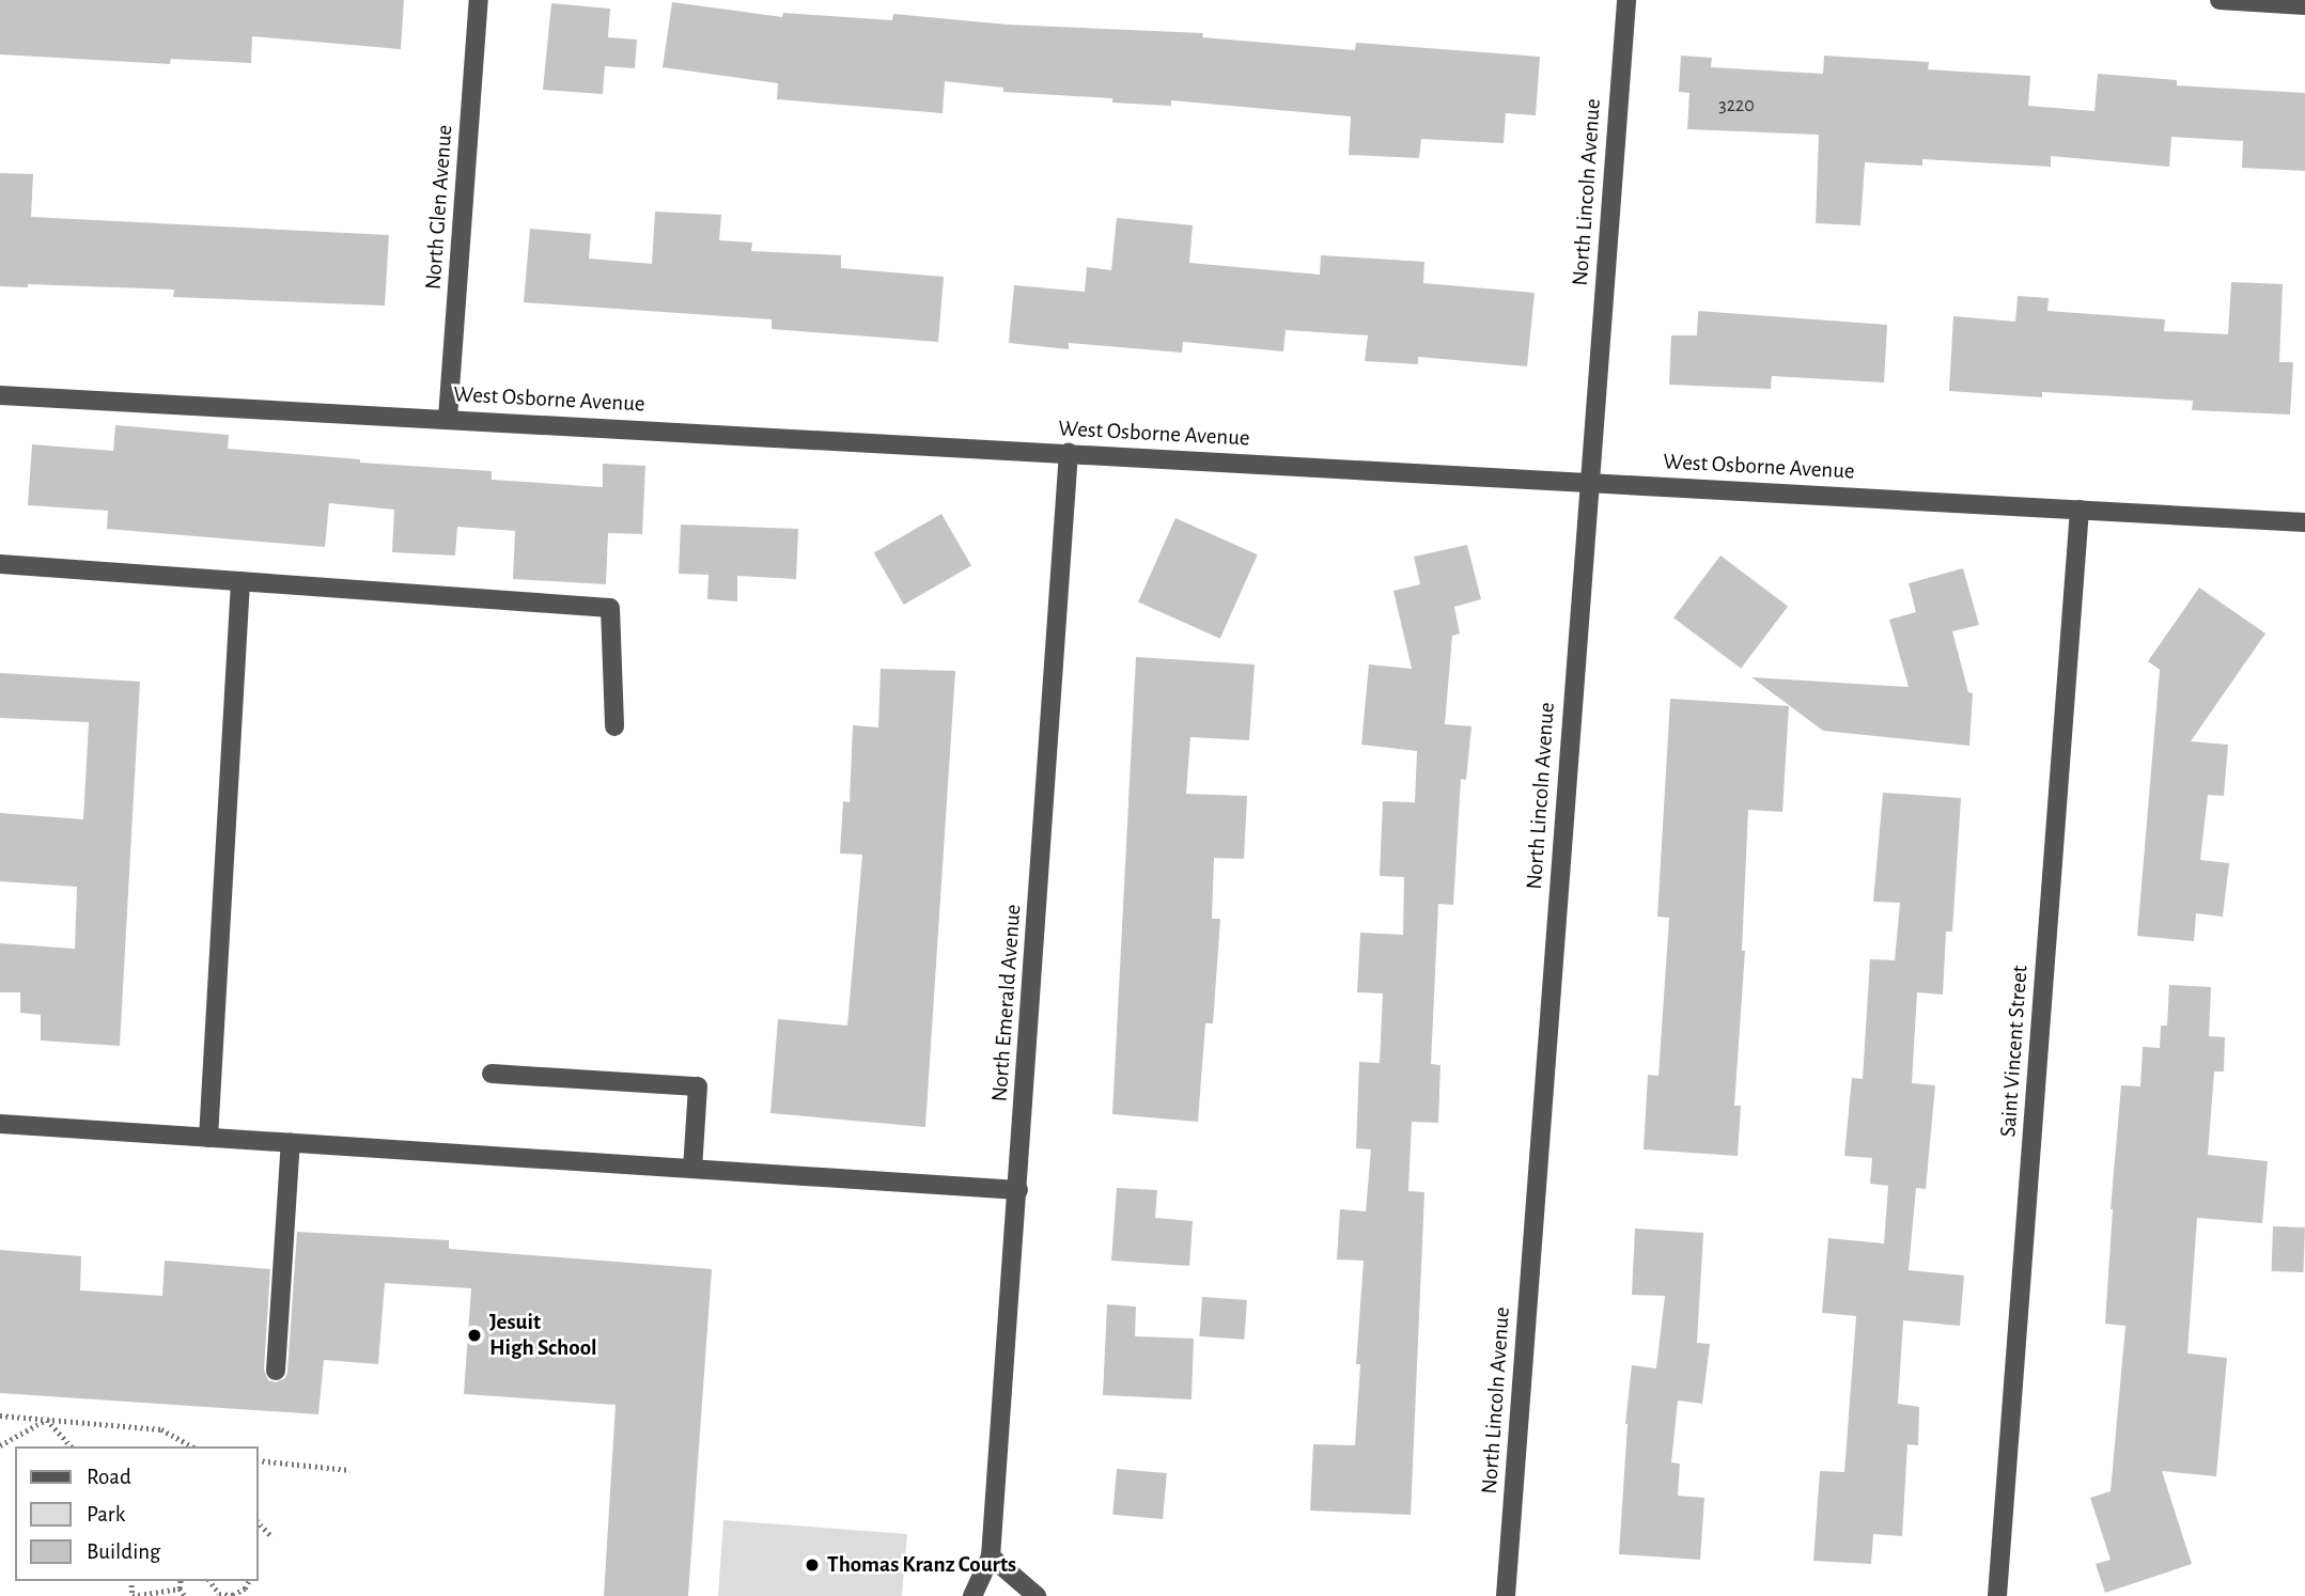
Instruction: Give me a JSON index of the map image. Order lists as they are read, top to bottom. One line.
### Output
{"streets":{"street":["North Lincoln Avenue","North Glen Avenue","West Osborne Avenue","North Emerald Avenue","Saint Vincent Street"]},"crossings":[["North Lincoln Avenue","West Osborne Avenue"],["North Glen Avenue","West Osborne Avenue"],["West Osborne Avenue","North Emerald Avenue"],["West Osborne Avenue","Saint Vincent Street"]],"places":["Jesuit High School","Thomas Kranz Courts"],"house_numbers":["3220"],"legend":["Road","Park","Building"]}
